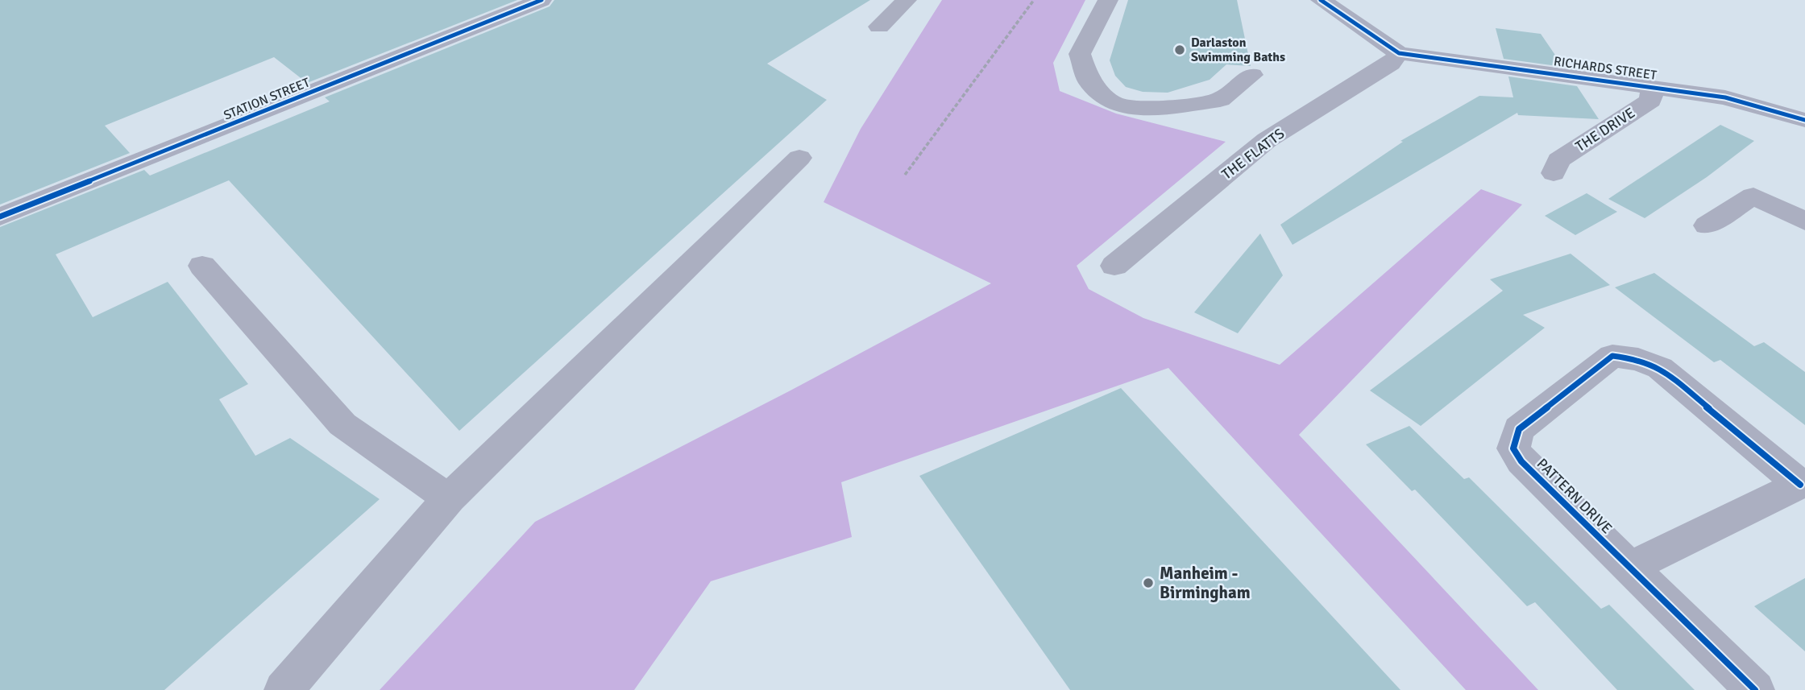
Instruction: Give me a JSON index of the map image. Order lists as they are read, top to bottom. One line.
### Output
{"streets":{"street":["RICHARDS STREET","STATION STREET","THE DRIVE","THE FLATTS","PATTERN DRIVE"]},"crossings":[["RICHARDS STREET","THE DRIVE"],["RICHARDS STREET","THE FLATTS"]],"places":["Darlaston Swimming Baths","Manheim - Birmingham"]}
